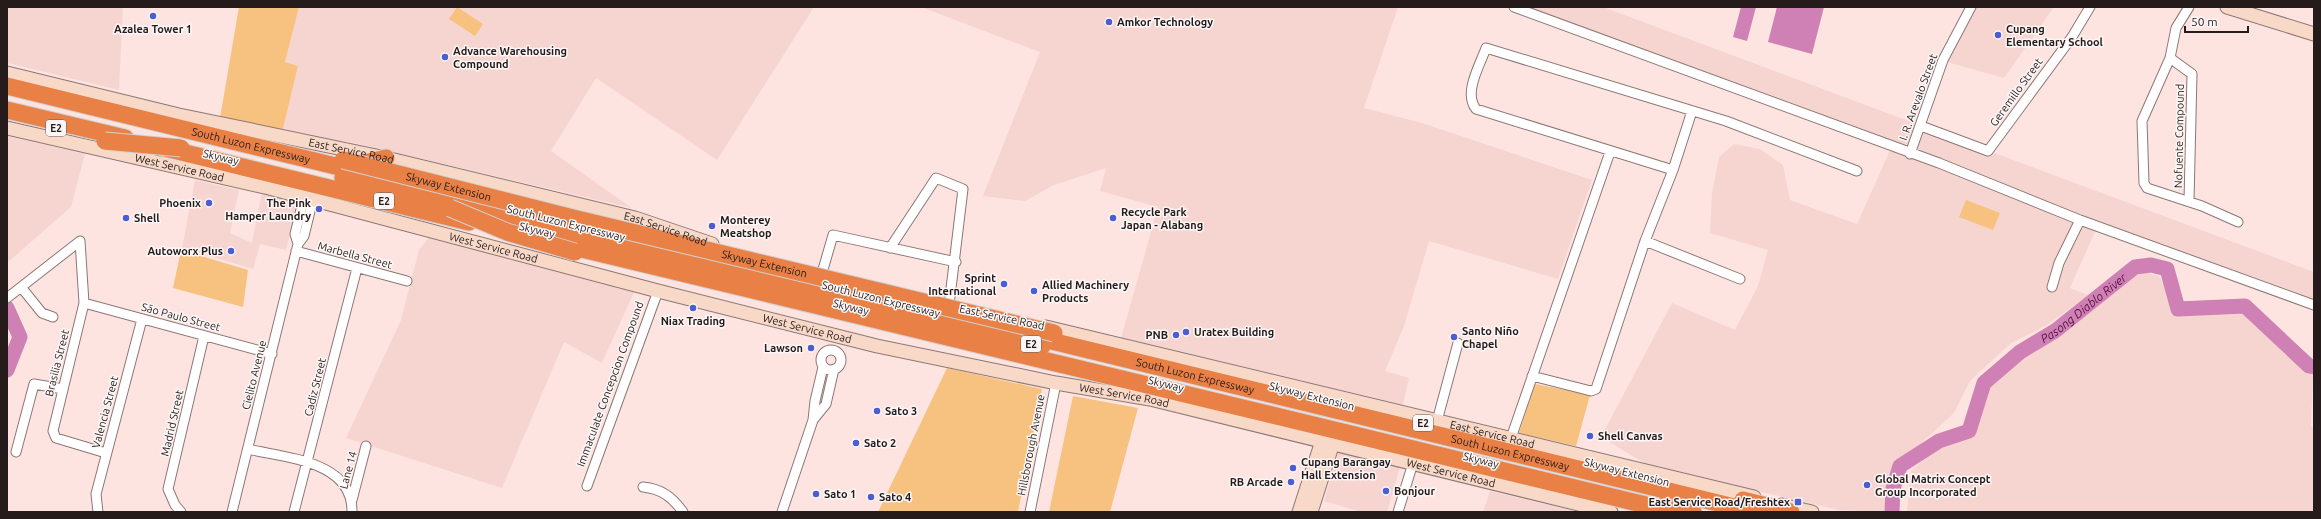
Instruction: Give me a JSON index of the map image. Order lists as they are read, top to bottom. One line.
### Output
{"streets":{"highway":["E2","South Luzon Expressway","Skyway","Skyway Extension"],"main road":["East Service Road","West Service Road"],"street":["Geremillo Street","I. R. Arevalo Street","Nofuente Compound","Marbella Street","São Paulo Street","Brasilia Street","Cielito Avenue","Immaculate Concepcion Compound","Cadiz Street","Valencia Street","Madrid Street","Hillsborough Avenue","Lane 14"]},"crossings":[["Geremillo Street","I. R. Arevalo Street"],["E2","South Luzon Expressway"],["E2","Skyway Extension"],["South Luzon Expressway","Skyway Extension"],["Skyway","Skyway Extension"],["West Service Road","Cielito Avenue"],["West Service Road","Immaculate Concepcion Compound"],["West Service Road","Hillsborough Avenue"],["Marbella Street","Cielito Avenue"],["Marbella Street","Cadiz Street"],["São Paulo Street","Brasilia Street"],["São Paulo Street","Cielito Avenue"],["São Paulo Street","Valencia Street"],["São Paulo Street","Madrid Street"],["Brasilia Street","Valencia Street"]],"water":["Pasong Diablo River"],"places":{"other":["Azalea Tower 1","Amkor Technology","Cupang Elementary School","Advance Warehousing Compound","Phoenix","The Pink Hamper Laundry","Shell","Recycle Park Japan - Alabang","Monterey Meatshop","Autoworx Plus","Sprint International","Allied Machinery Products","Niax Trading","Uratex Building","PNB","Santo Niño Chapel","Lawson","Sato 3","Shell Canvas","Sato 2","Cupang Barangay Hall Extension","RB Arcade","Global Matrix Concept Group Incorporated","Bonjour","Sato 1","Sato 4"],"transit":["East Service Road/Freshtex"]},"scale_bar":"50 m"}
